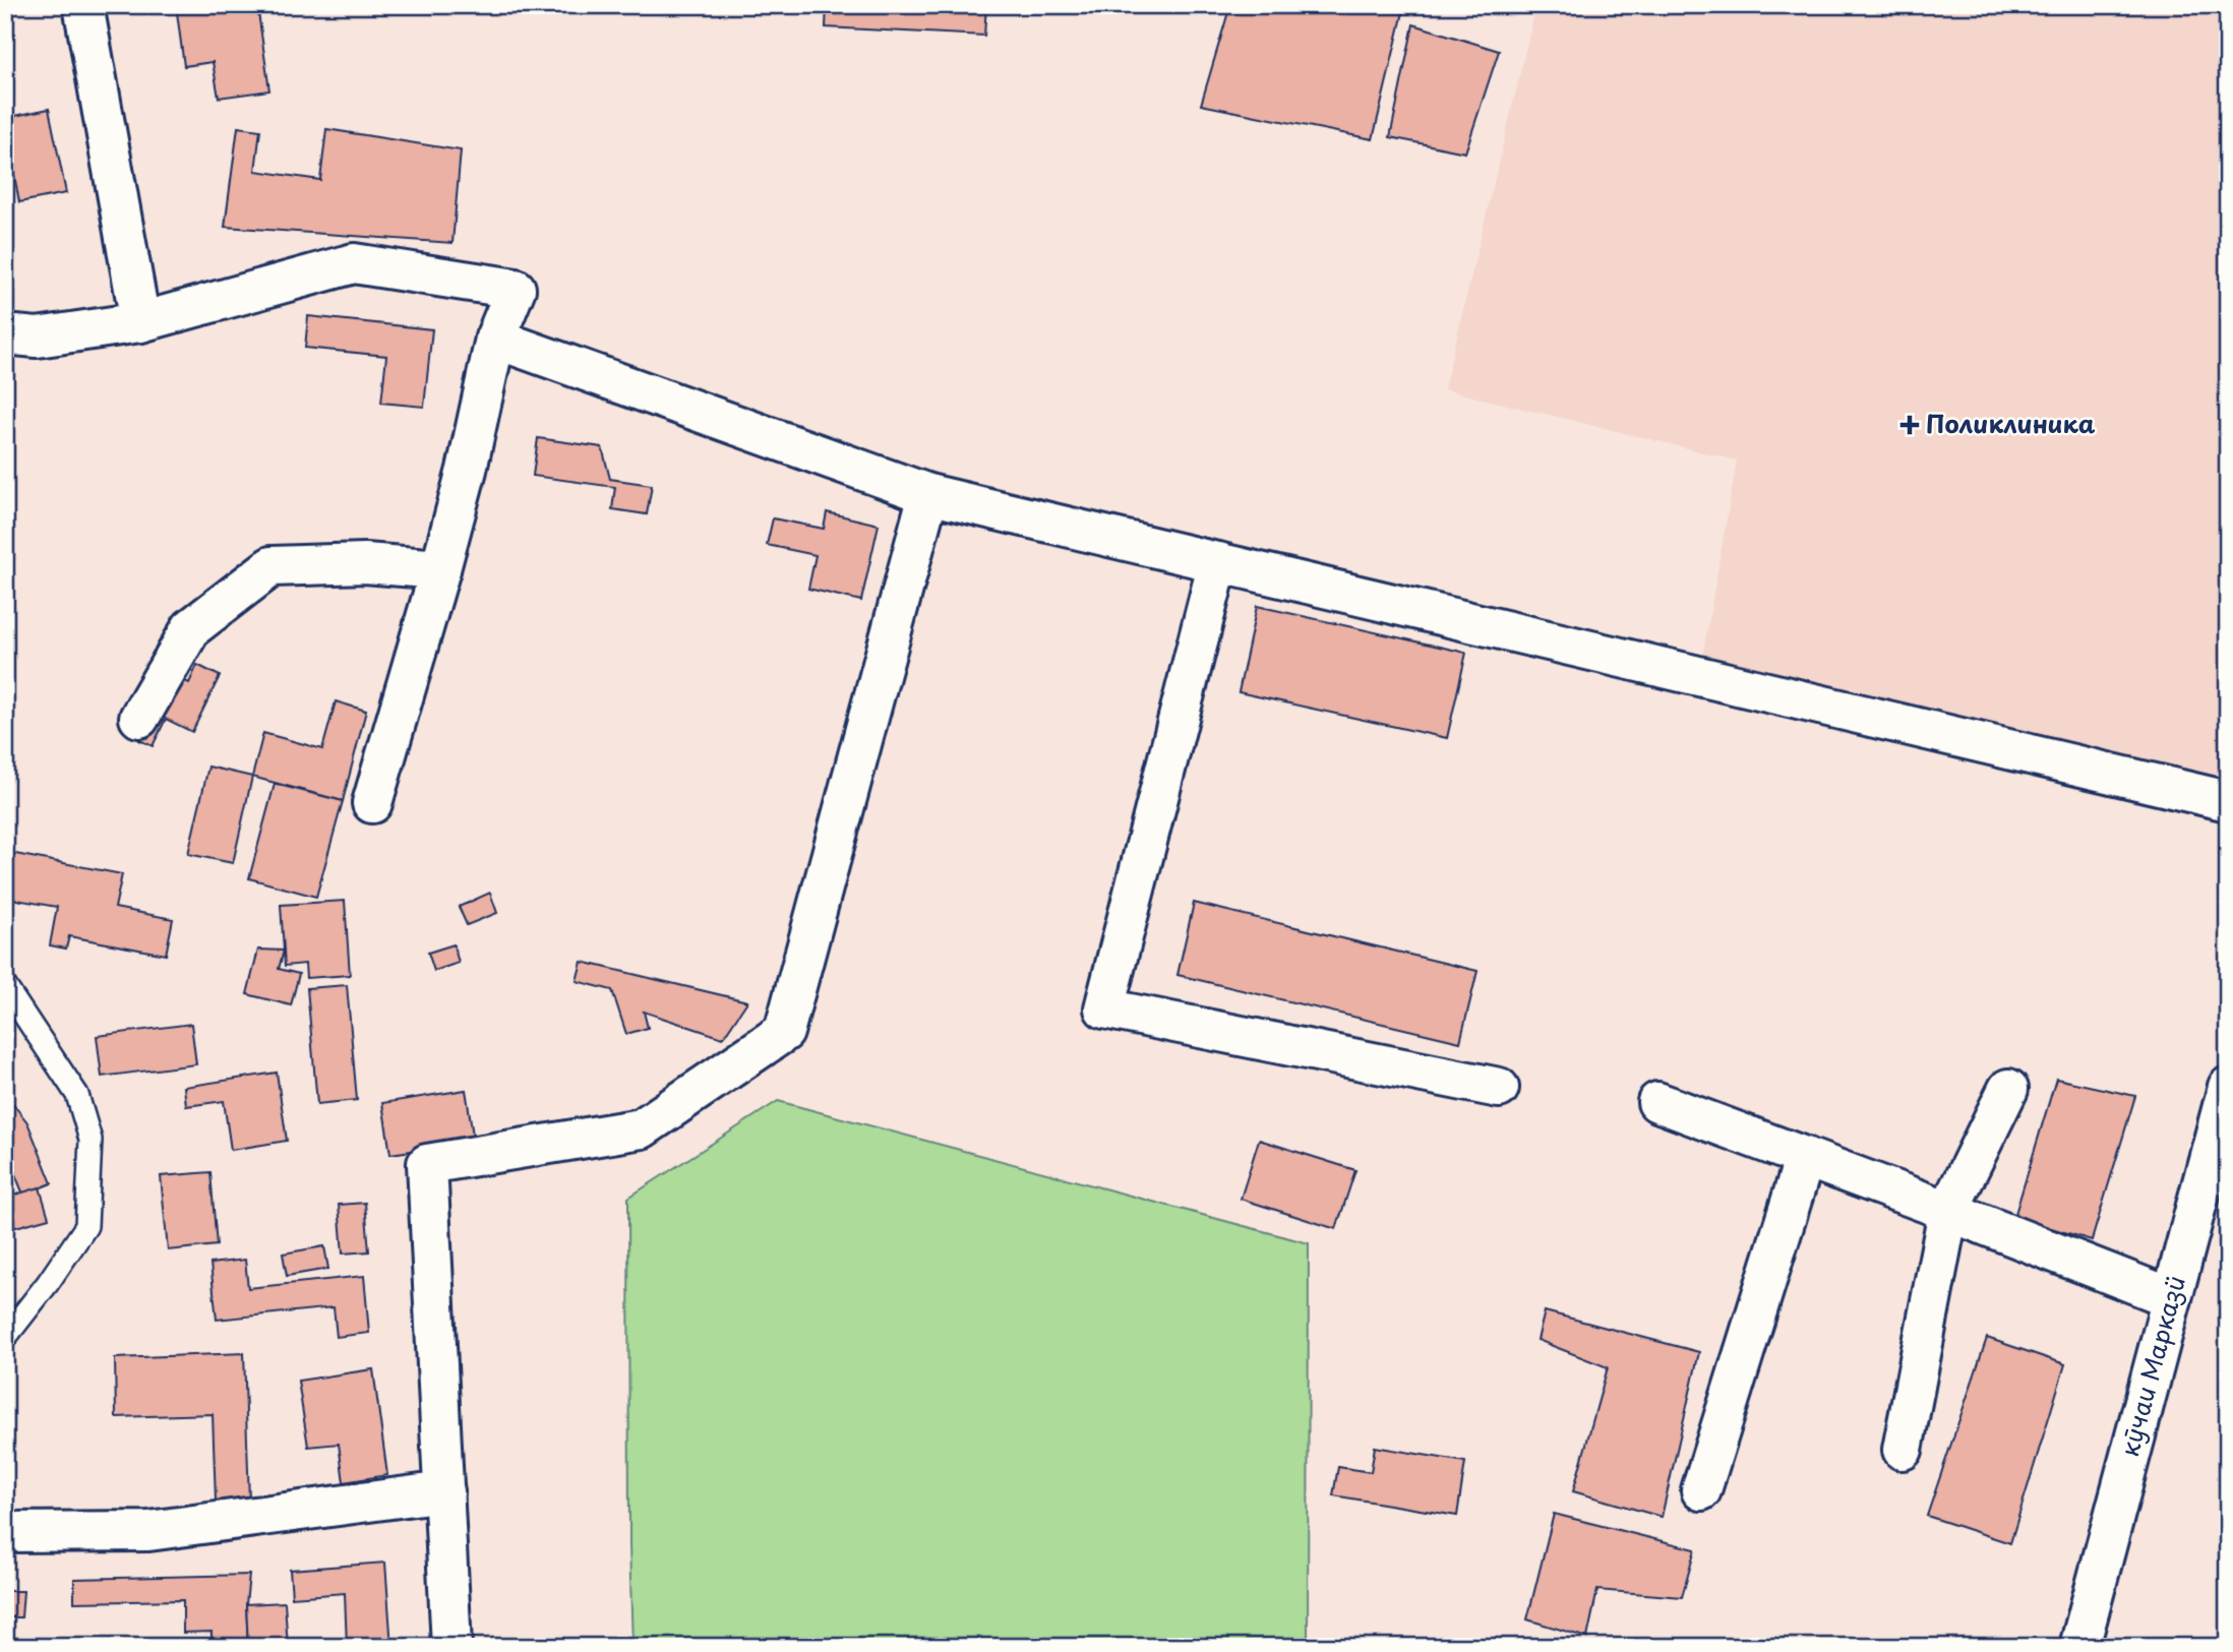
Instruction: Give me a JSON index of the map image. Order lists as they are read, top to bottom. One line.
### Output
{"streets":{"street":["кӯчаи Марказӣ"]},"places":{"health":["Поликлиника"]}}
